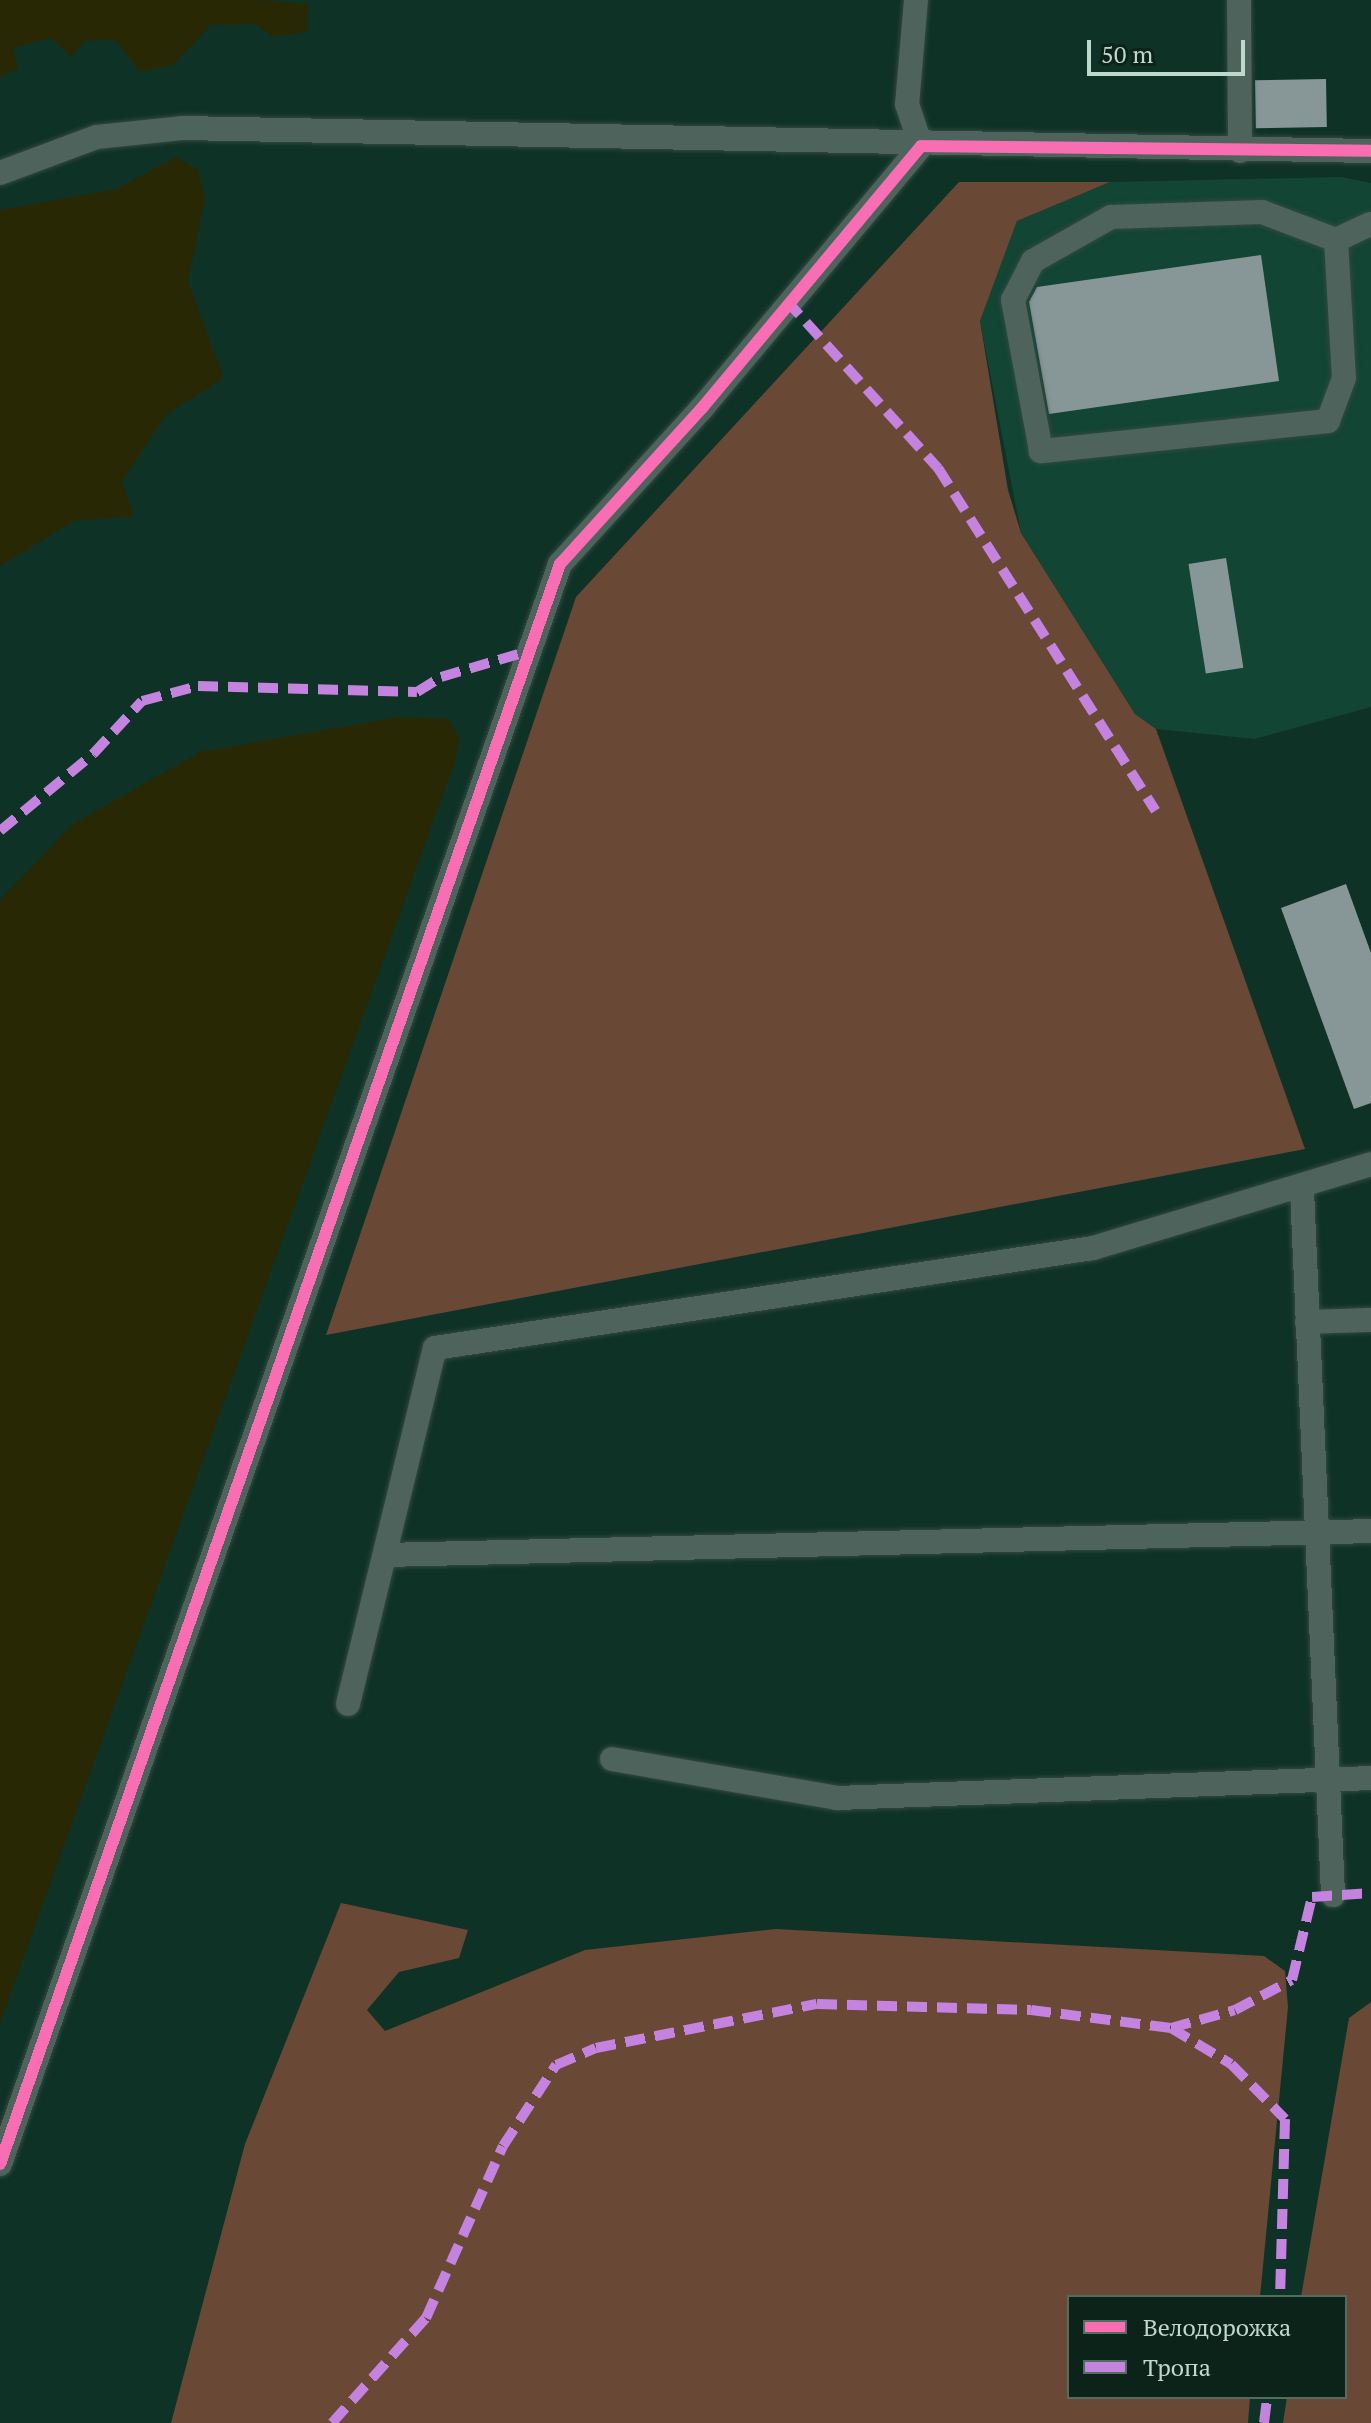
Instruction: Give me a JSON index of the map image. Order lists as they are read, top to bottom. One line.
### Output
{"legend":["Велодорожка","Тропа"],"scale_bar":"50 m"}
